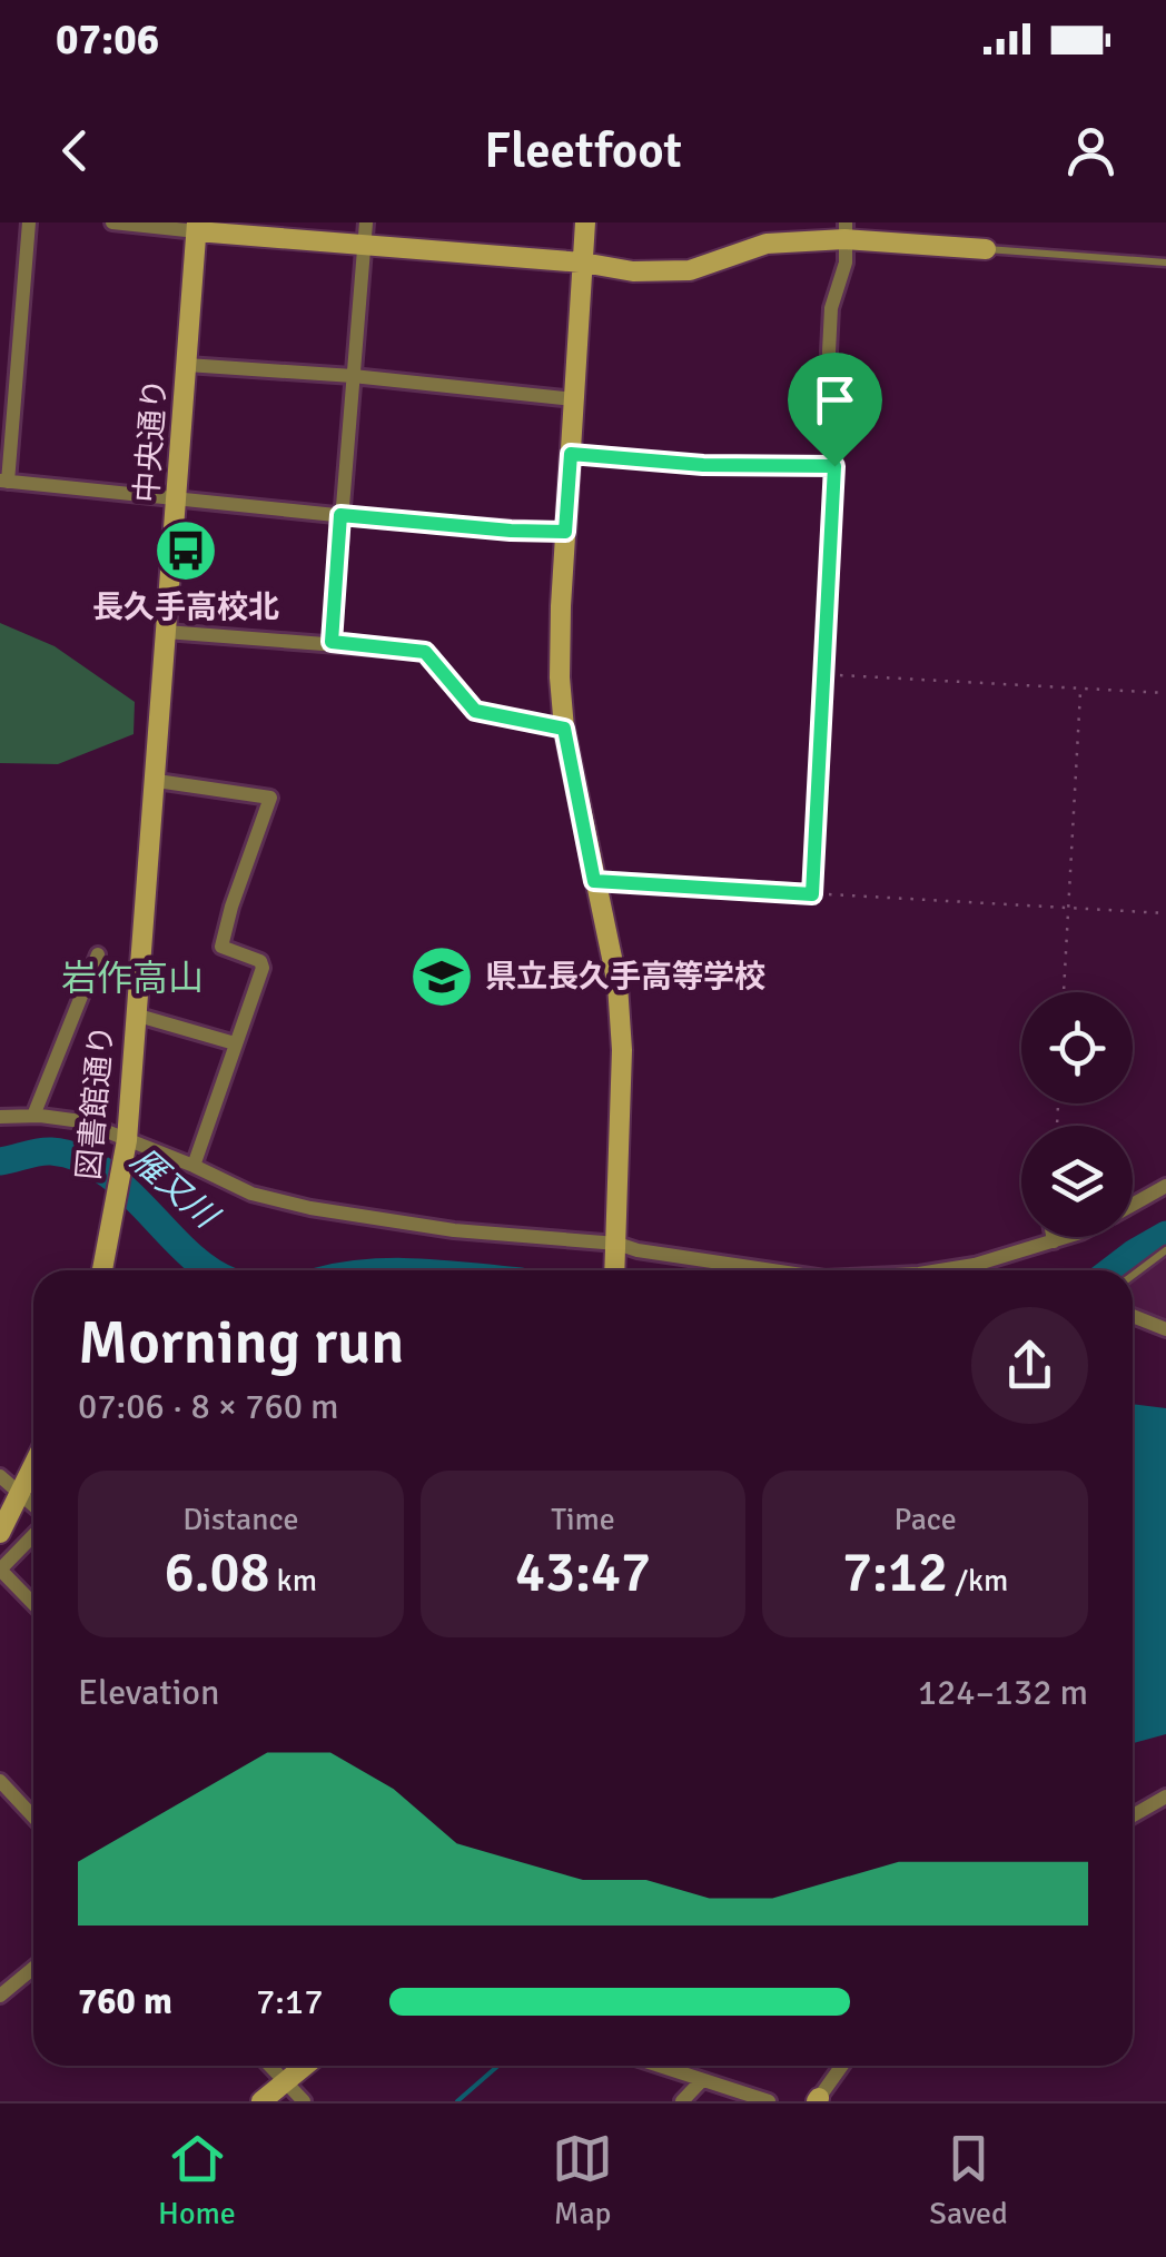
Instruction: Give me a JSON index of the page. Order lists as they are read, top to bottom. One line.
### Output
{"streets":{"street":["中央通り","図書館通り"]},"crossings":[["中央通り","図書館通り"]],"districts":["岩作高山"],"water":["雁又川"],"places":{"bus stop":["長久手高校北"],"school or university":["県立長久手高等学校"]},"page":{"status":"07:06","header":"Fleetfoot","heading":["Morning run","07:06 · 8 × 760 m"],"stats":[["Distance","6.08 km"],["Time","43:47"],["Pace","7:12 /km"]],"chart":["Elevation","124–132 m"],"list":[{"name":"760 m","note":"7:17"}],"tabs":["Home","Map","Saved"]}}
